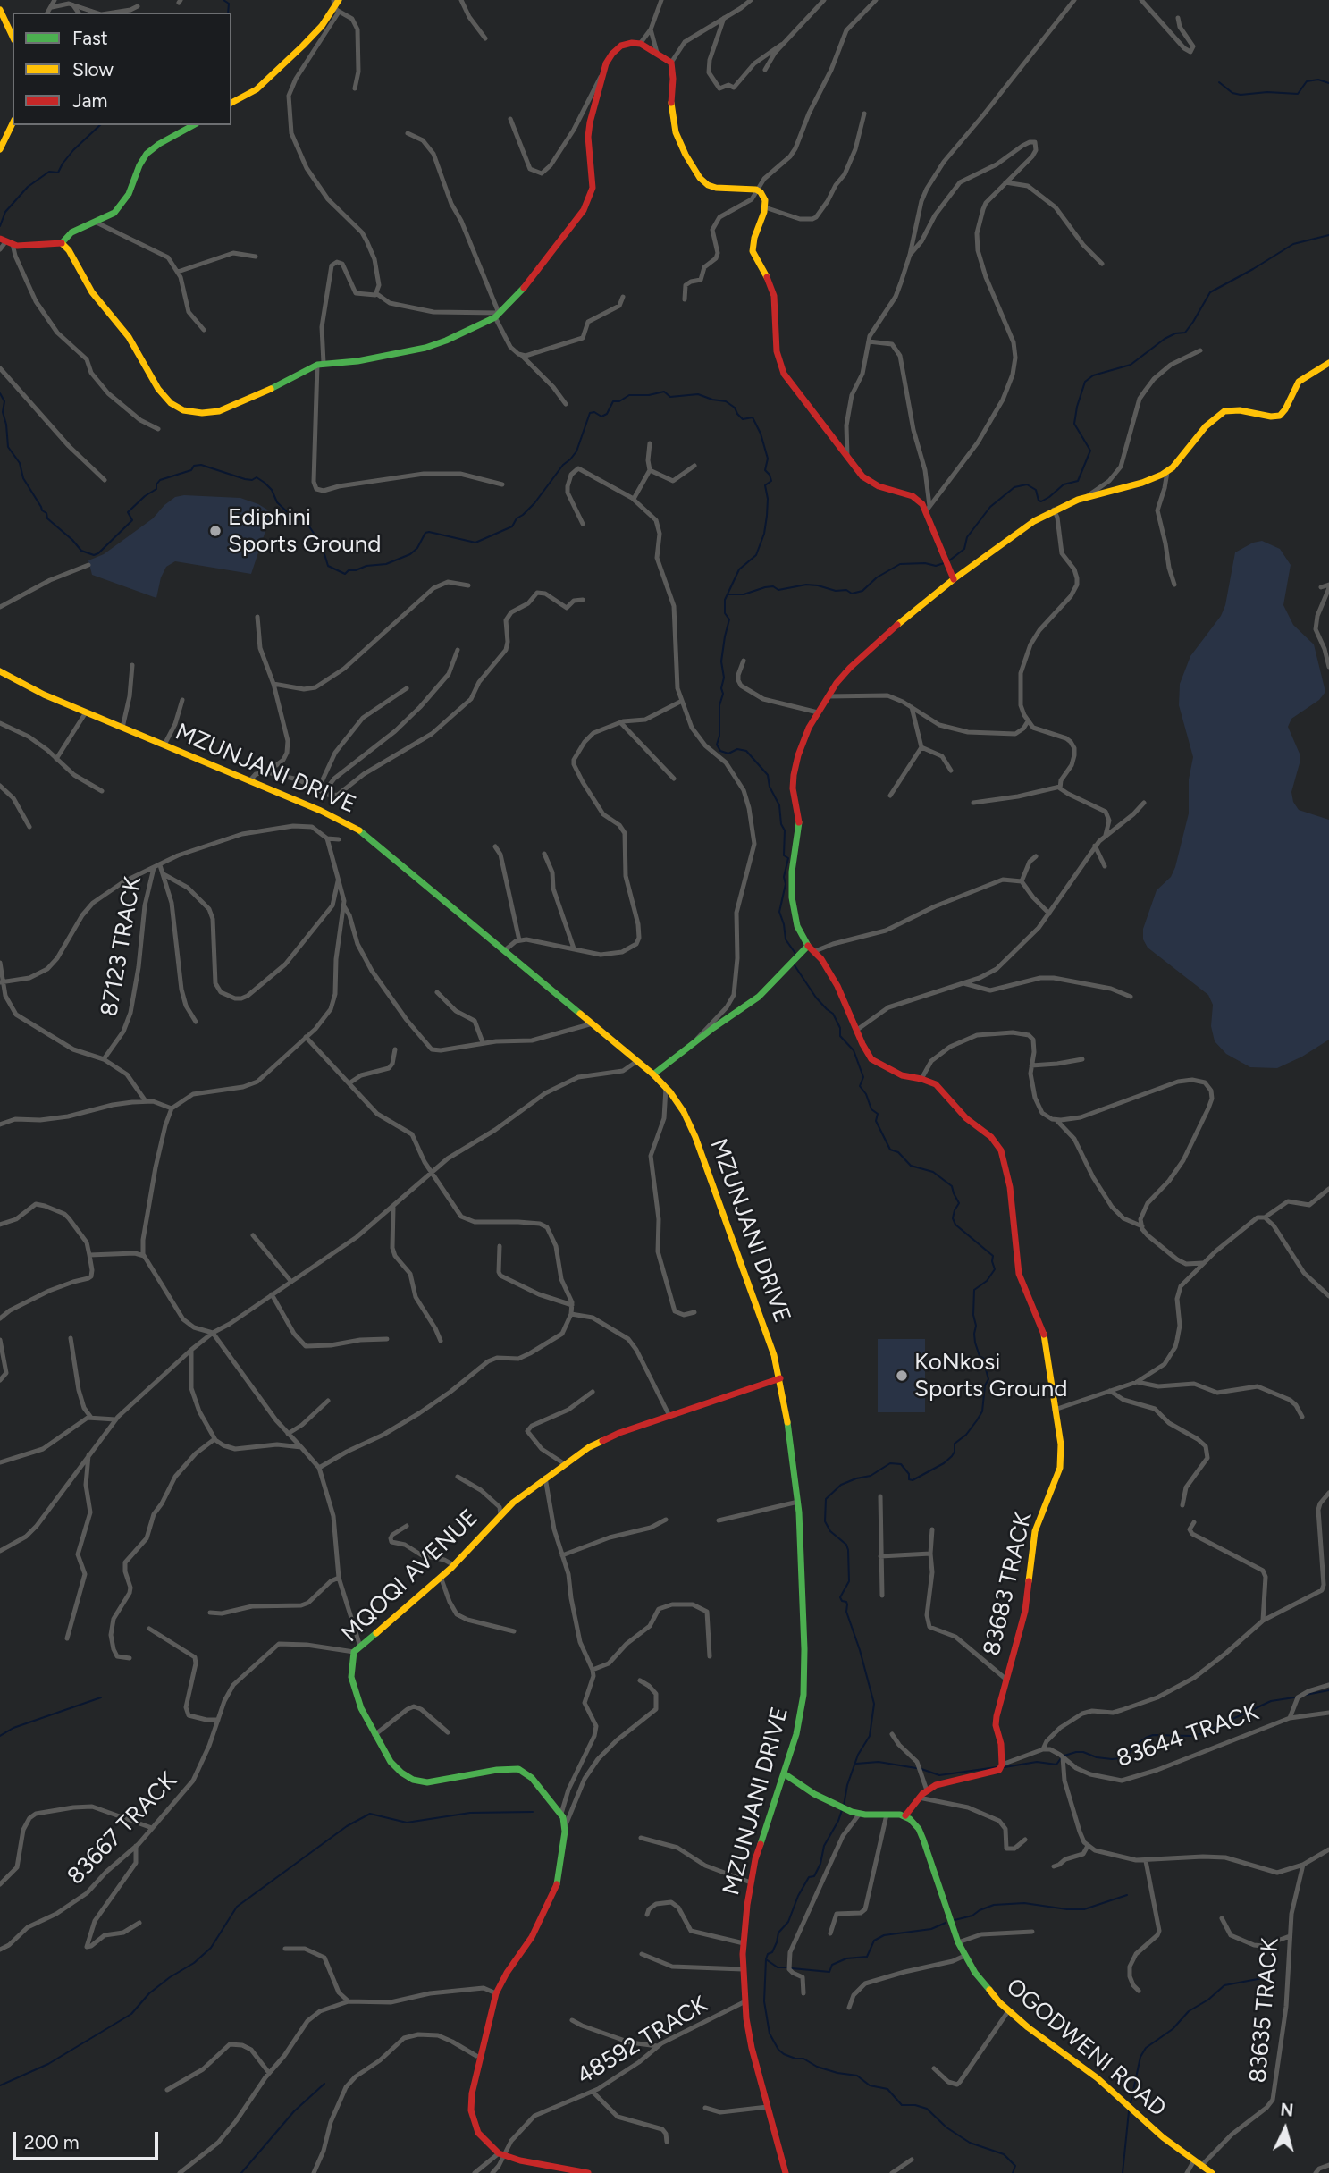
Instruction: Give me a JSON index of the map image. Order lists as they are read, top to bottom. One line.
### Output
{"streets":{"street":["MZUNJANI DRIVE","87123 TRACK","MQOQI AVENUE","83683 TRACK","83644 TRACK","83667 TRACK","83635 TRACK","48592 TRACK","OGODWENI ROAD"]},"crossings":[["MZUNJANI DRIVE","MQOQI AVENUE"],["MZUNJANI DRIVE","48592 TRACK"],["MQOQI AVENUE","83667 TRACK"],["MQOQI AVENUE","48592 TRACK"],["83635 TRACK","OGODWENI ROAD"]],"places":["Ediphini Sports Ground","KoNkosi Sports Ground"],"legend":["Fast","Slow","Jam"],"scale_bar":"200 m","north":"top"}
